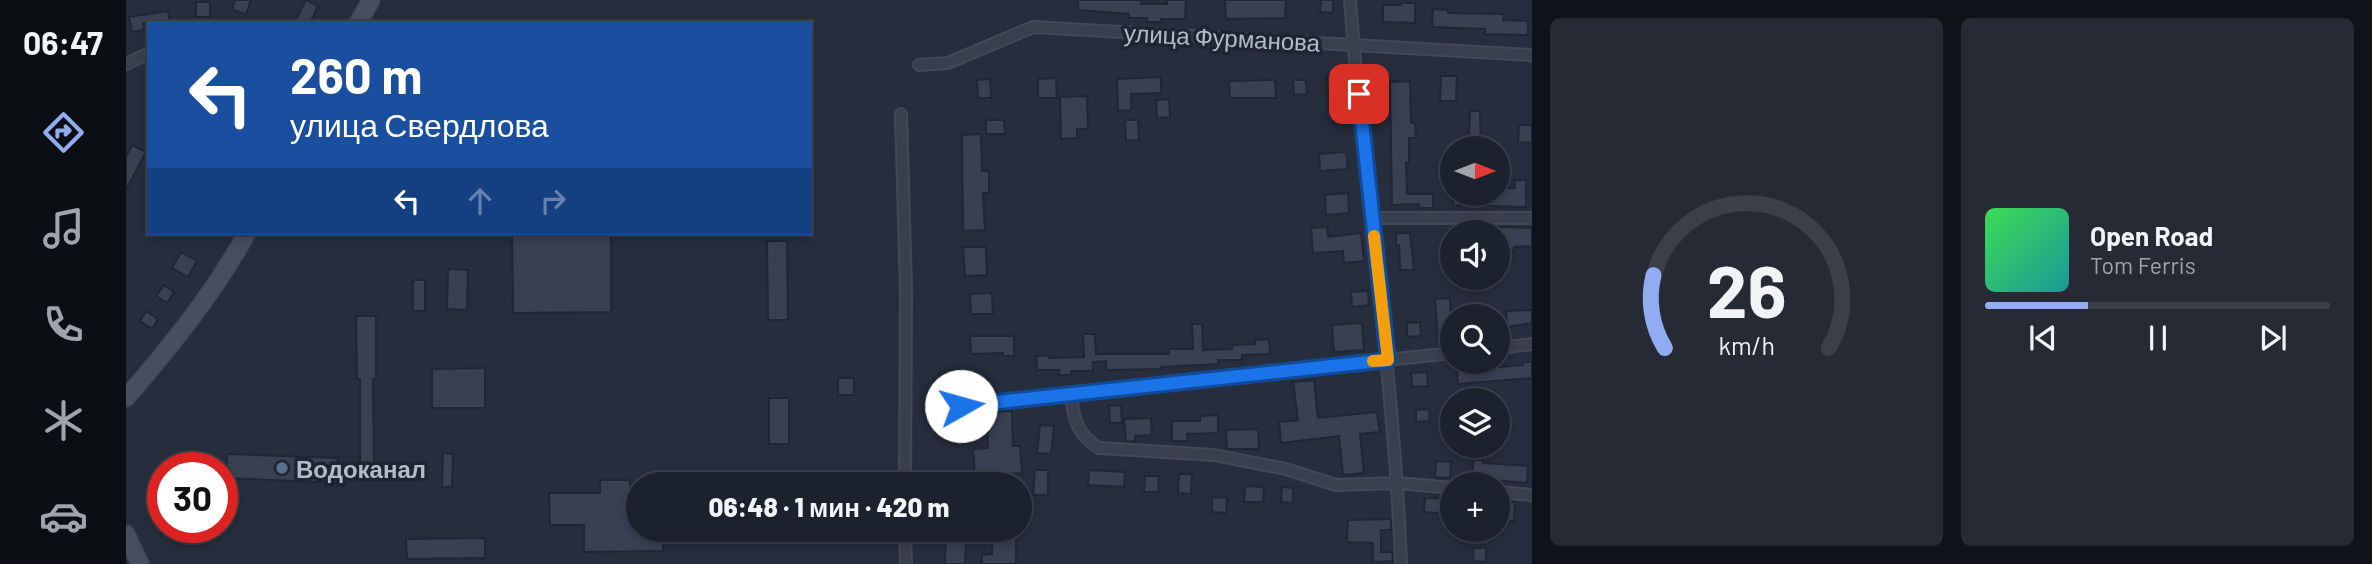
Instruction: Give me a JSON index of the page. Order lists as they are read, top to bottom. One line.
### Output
{"streets":{"street":["улица Фурманова"]},"places":["Водоканал"],"north":"right","page":{"tabs":"06:47","turn":["260 m","улица Свердлова"],"map_buttons":"+","song":["Open Road","Tom Ferris"],"limit":"30","trip":"06:48 · 1 мин · 420 m","gauge":["26","km/h"]}}
